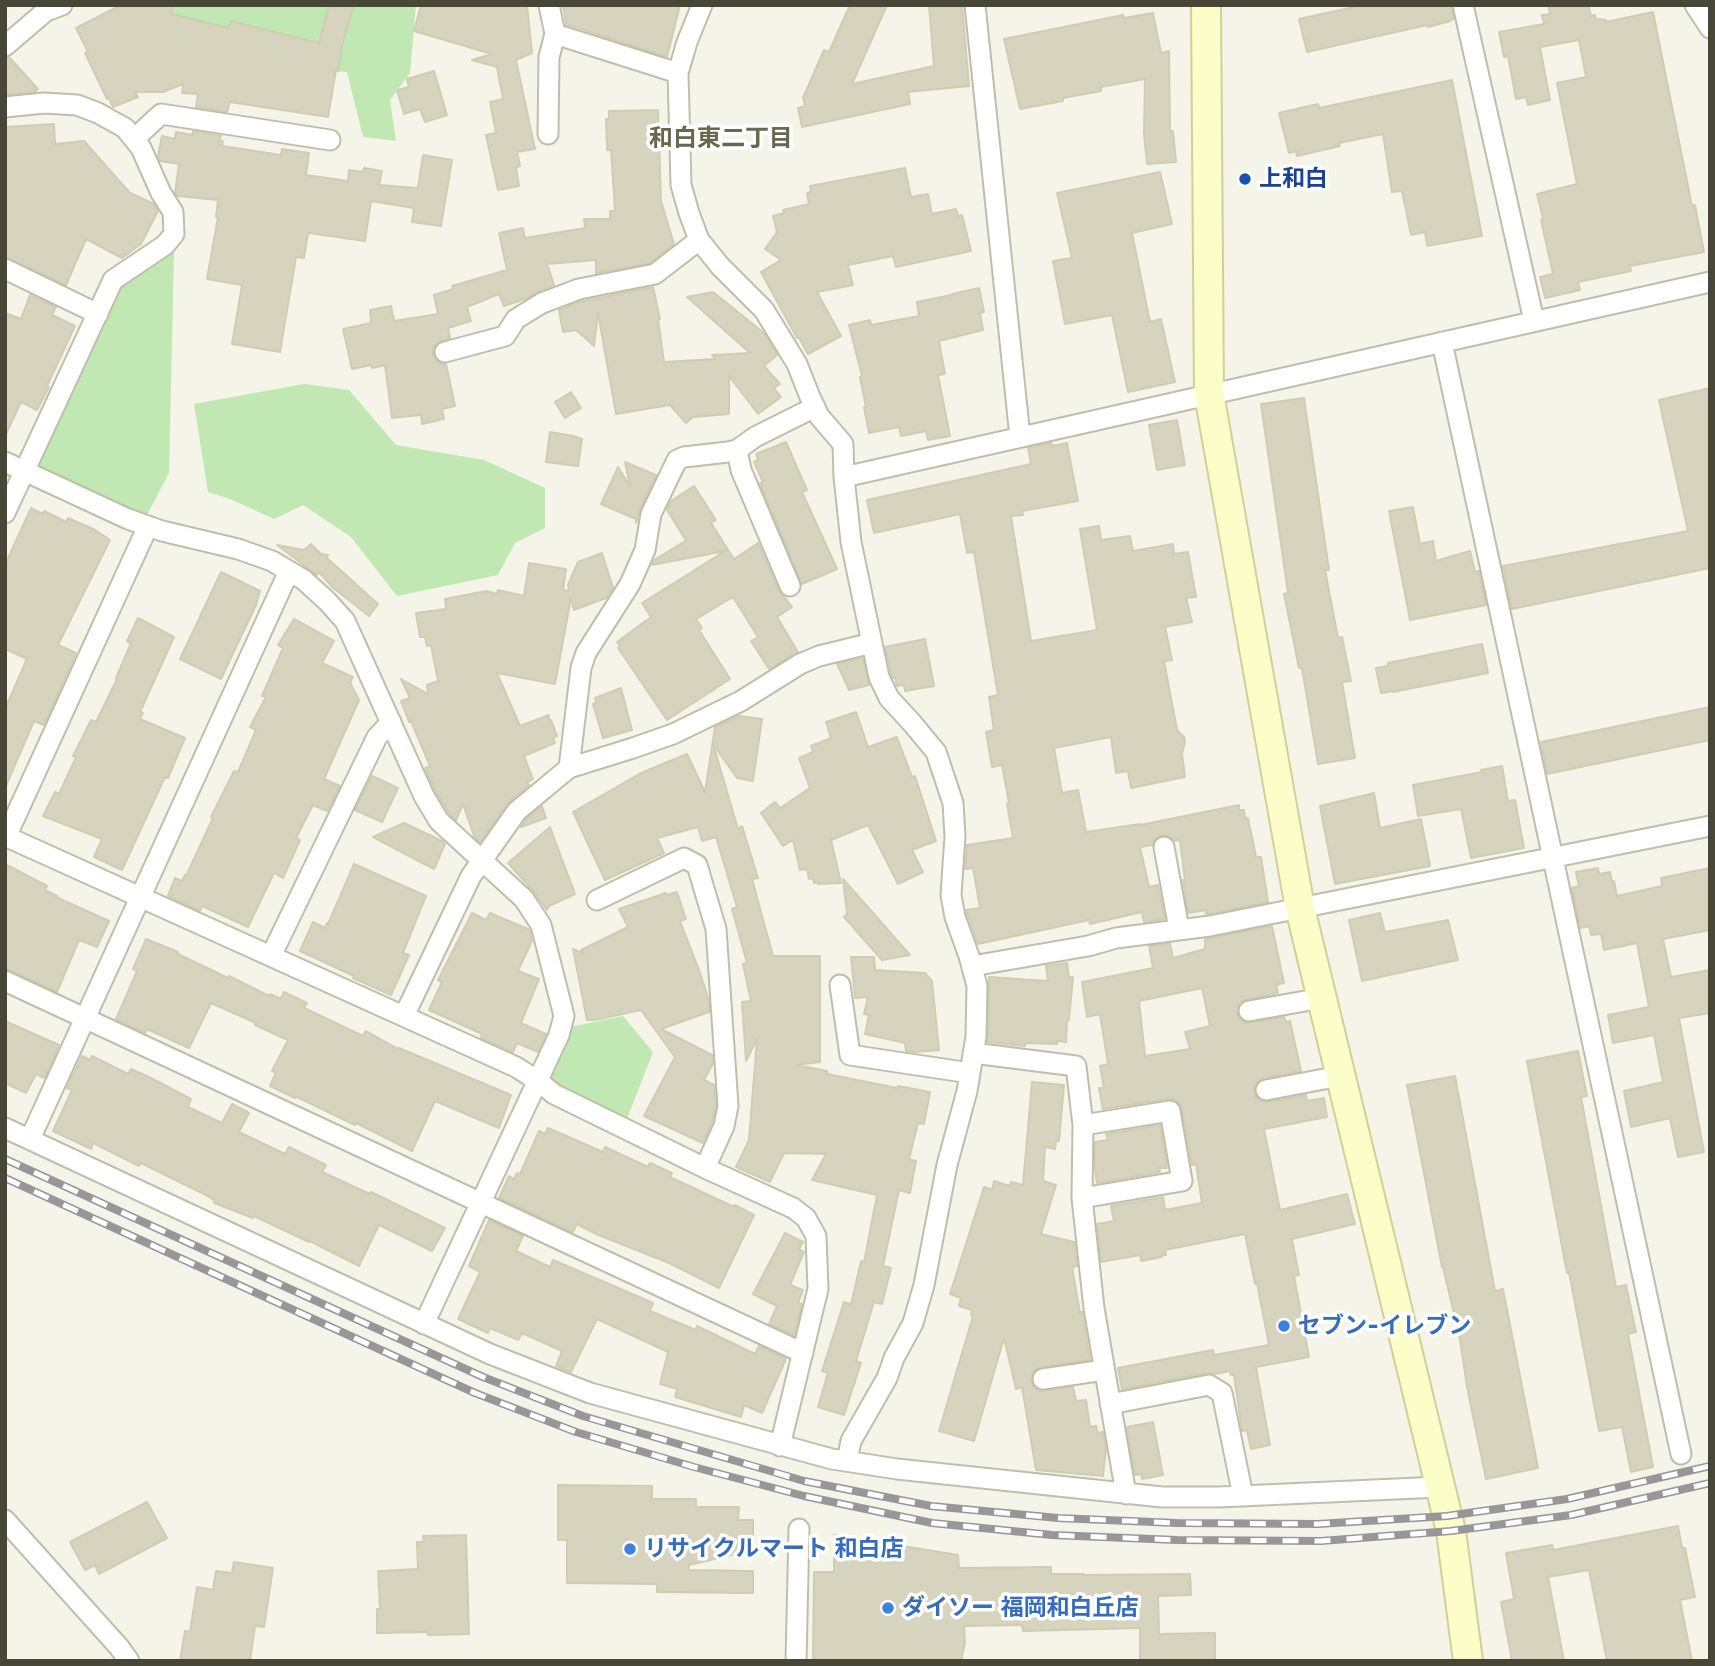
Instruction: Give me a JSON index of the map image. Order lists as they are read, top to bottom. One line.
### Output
{"districts":["和白東二丁目"],"places":["上和白","セブン-イレブン","リサイクルマート 和白店","ダイソー 福岡和白丘店"]}
